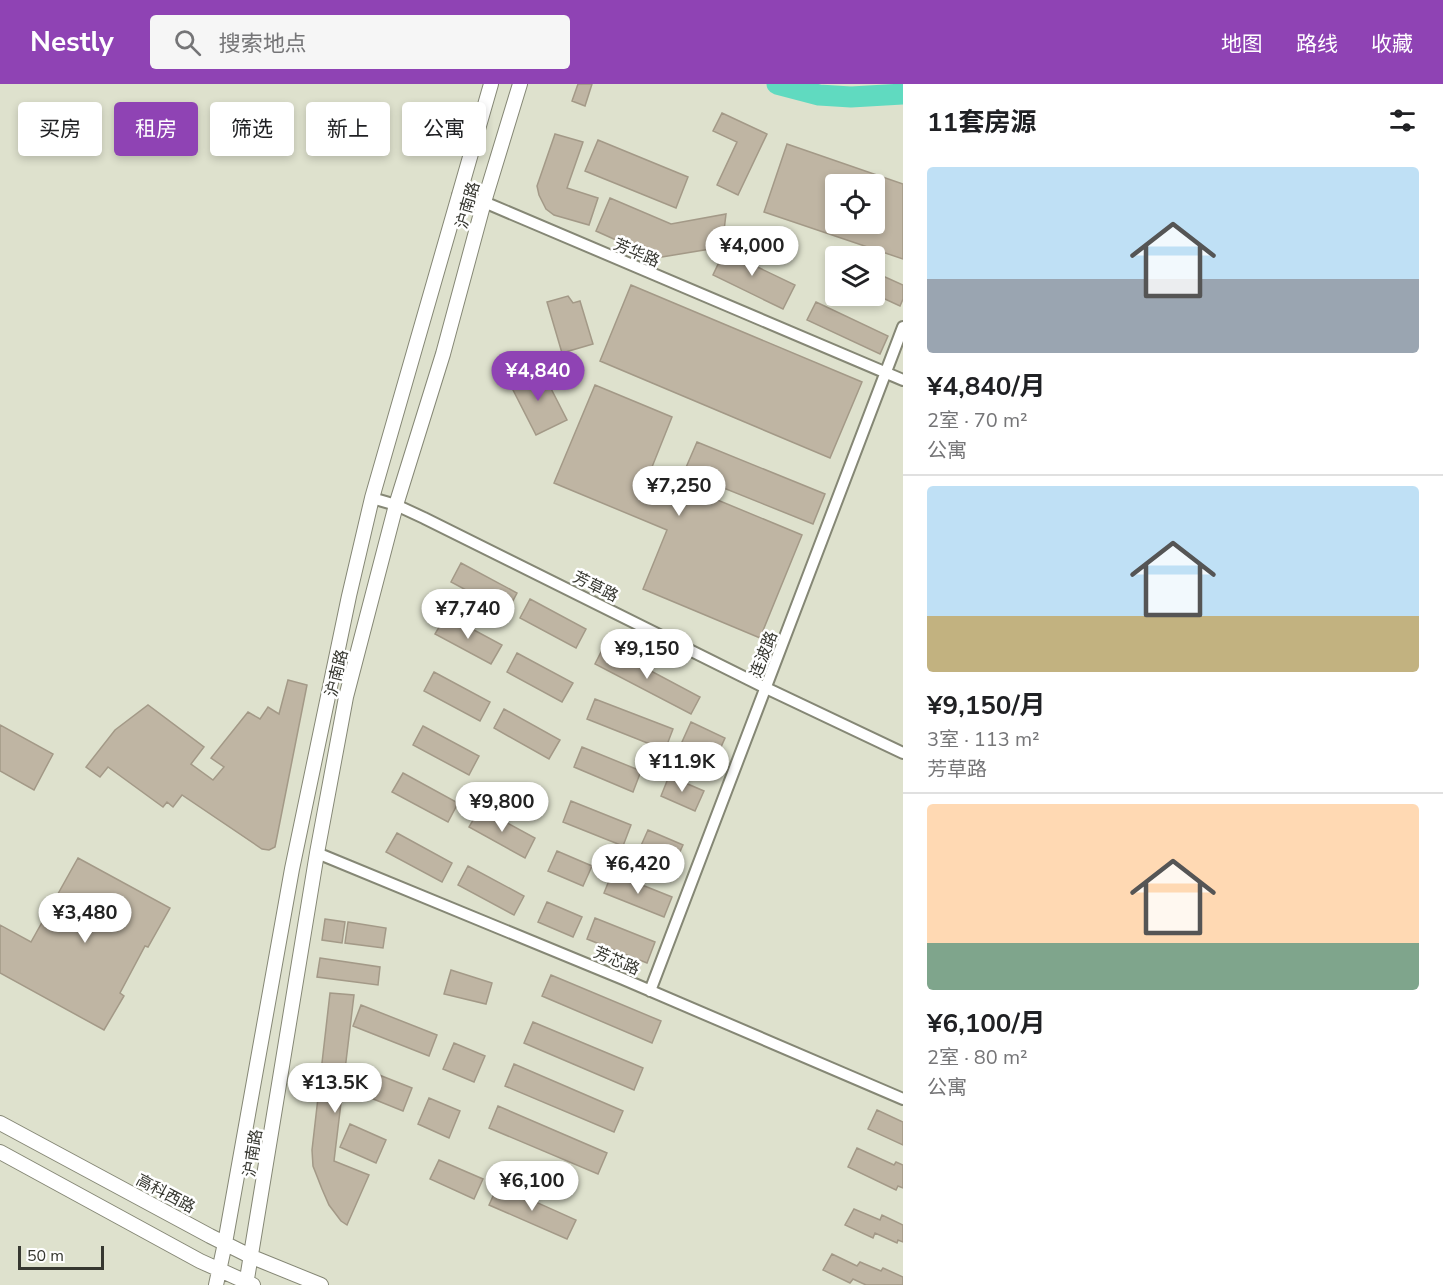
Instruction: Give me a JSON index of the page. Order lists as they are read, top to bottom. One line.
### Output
{"streets":{"main road":["沪南路","高科西路"],"street":["芳华路","芳草路","连波路","芳芯路"]},"crossings":[["沪南路","芳华路"],["沪南路","芳草路"],["沪南路","芳芯路"],["沪南路","高科西路"],["芳华路","连波路"],["芳草路","连波路"],["连波路","芳芯路"]],"scale_bar":"50 m","page":{"header":"Nestly","search":"搜索地点","nav":["地图","路线","收藏"],"heading":"11套房源","chip":["买房","租房","筛选","新上","公寓"],"list":[{"name":"¥4,840/月","note":"2室 · 70 m² · 公寓"},{"name":"¥9,150/月","note":"3室 · 113 m² · 芳草路"},{"name":"¥6,100/月","note":"2室 · 80 m² · 公寓"}],"price":["¥4,000","¥4,840","¥7,250","¥7,740","¥9,150","¥11.9K","¥9,800","¥6,420","¥3,480","¥13.5K","¥6,100"],"scale":"50 m"}}
